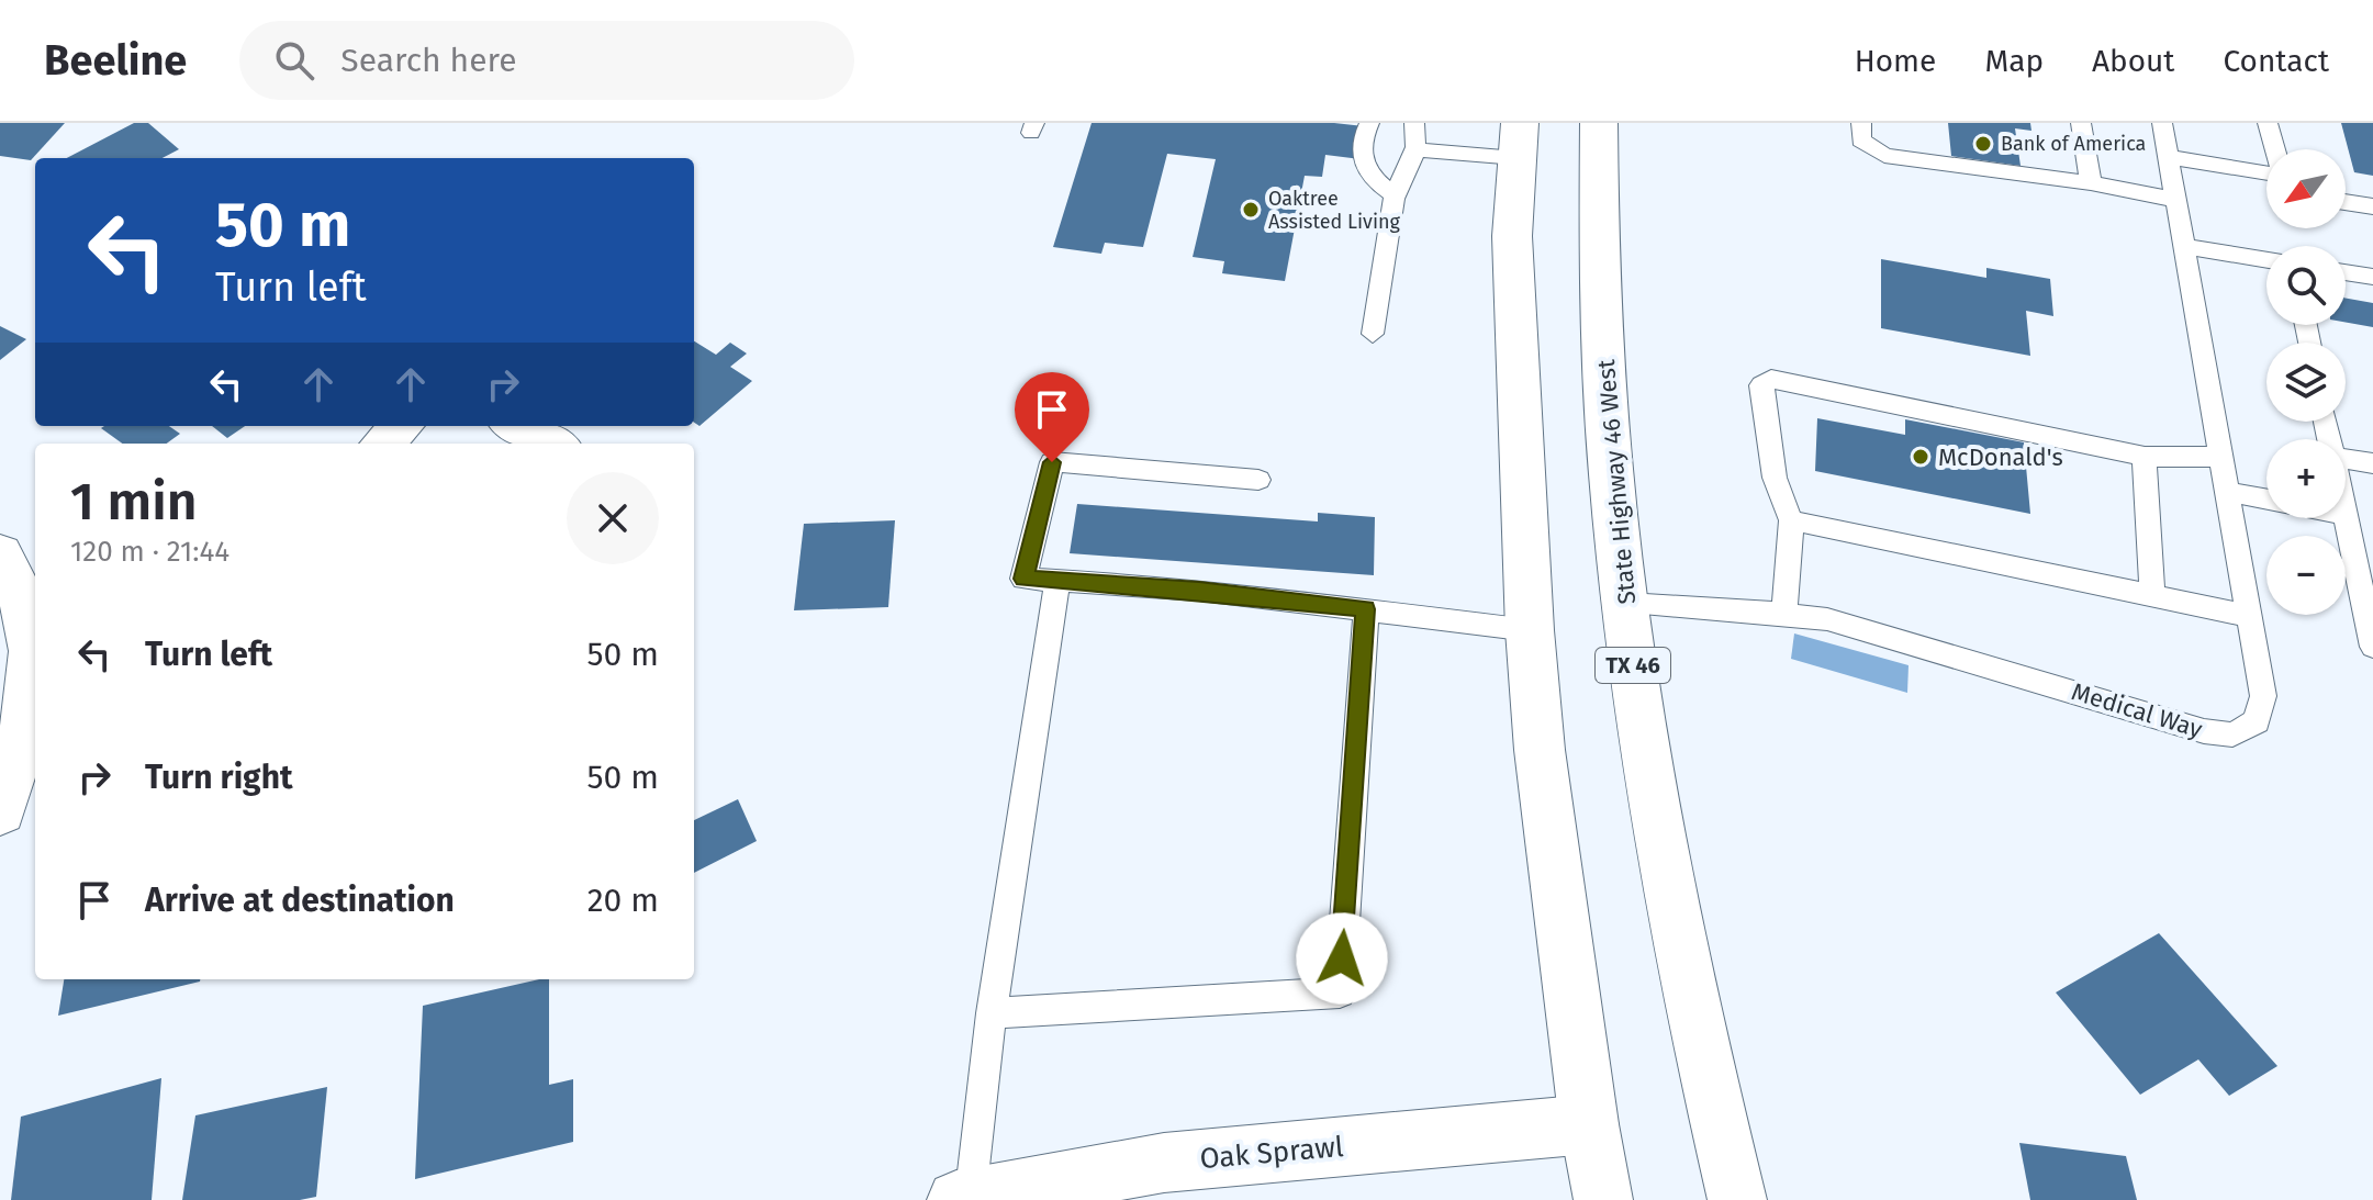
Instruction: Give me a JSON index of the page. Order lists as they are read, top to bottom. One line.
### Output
{"streets":{"main road":["State Highway 46 West","TX 46","Oak Sprawl"],"lane":["Medical Way"]},"crossings":[["State Highway 46 West","Medical Way"]],"places":["Bank of America","Oaktree Assisted Living","McDonald's"],"north":"bottom left","page":{"header":"Beeline","search":"Search here","nav":["Home","Map","About","Contact"],"map_buttons":["+","−"],"turn":["50 m","Turn left"],"heading":["1 min","120 m · 21:44"],"list":[{"name":"Turn left","value":"50 m"},{"name":"Turn right","value":"50 m"},{"name":"Arrive at destination","value":"20 m"}]}}
